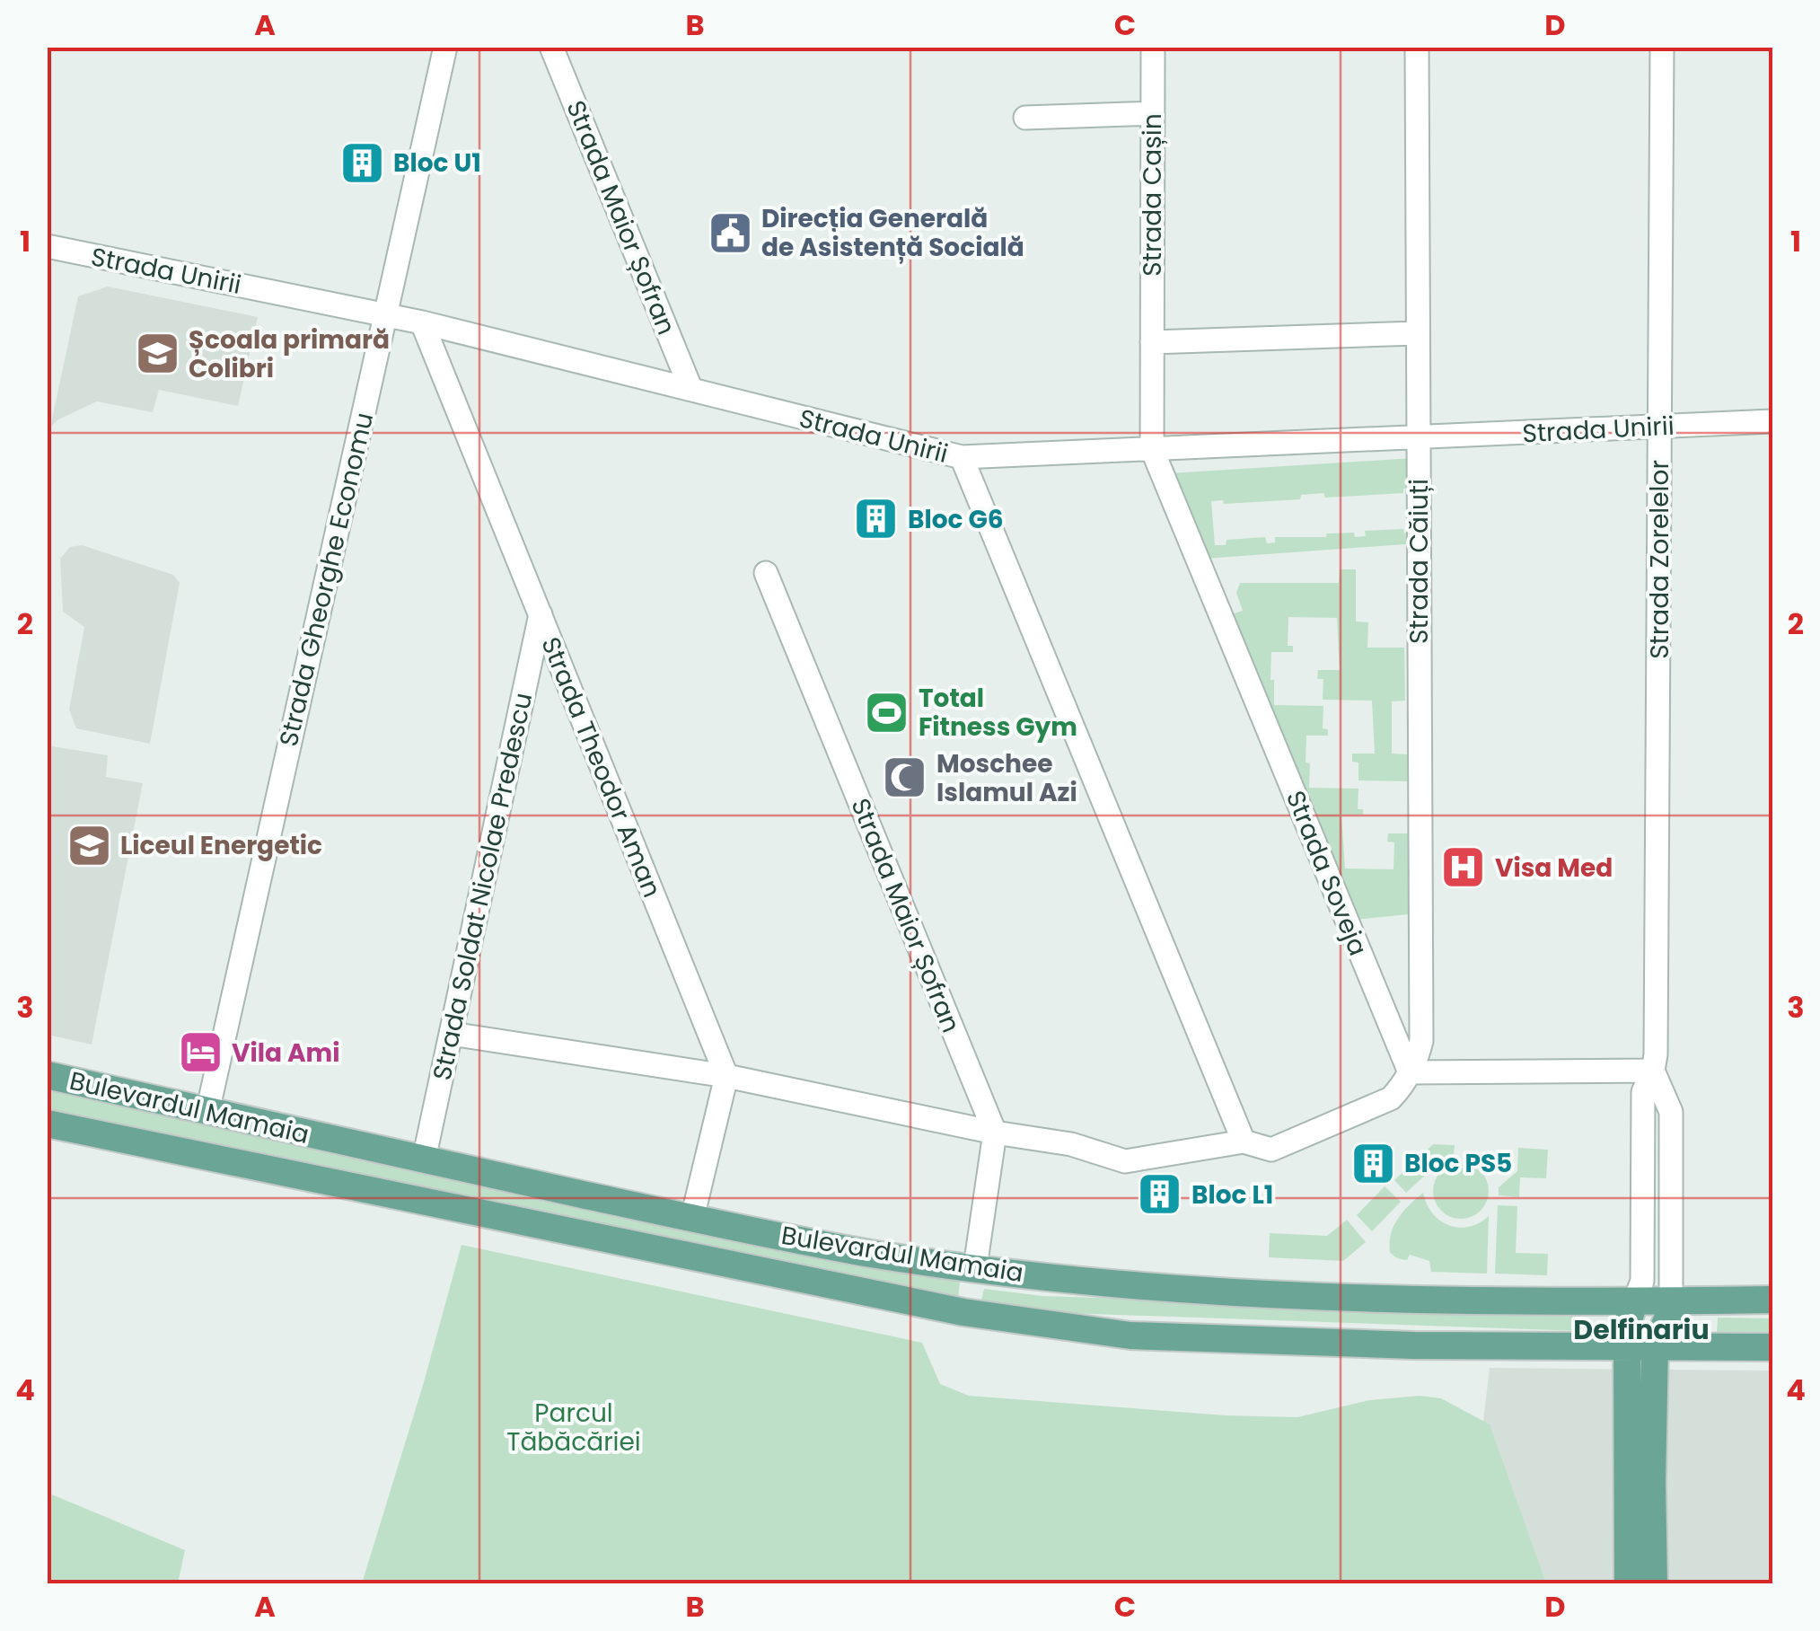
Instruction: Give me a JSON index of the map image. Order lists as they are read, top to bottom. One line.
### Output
{"streets":{"main road":["Bulevardul Mamaia"],"street":["Strada Cașin","Strada Maior Șofran","Strada Unirii","Strada Zorelelor","Strada Căiuți","Strada Gheorghe Economu","Strada Theodor Aman","Strada Soveja","Strada Soldat Nicolae Predescu"]},"crossings":[["Strada Cașin","Strada Unirii"],["Strada Cașin","Strada Soveja"],["Strada Maior Șofran","Strada Unirii"],["Strada Unirii","Strada Zorelelor"],["Strada Unirii","Strada Căiuți"],["Strada Unirii","Strada Gheorghe Economu"],["Strada Unirii","Strada Theodor Aman"],["Strada Unirii","Strada Soveja"],["Strada Zorelelor","Bulevardul Mamaia"],["Strada Căiuți","Strada Soveja"],["Strada Gheorghe Economu","Bulevardul Mamaia"],["Strada Theodor Aman","Strada Soldat Nicolae Predescu"],["Strada Soldat Nicolae Predescu","Bulevardul Mamaia"]],"districts":["Delfinariu"],"parks":["Parcul Tăbăcăriei"],"places":{"building":["Bloc U1","Bloc G6","Bloc PS5","Bloc L1"],"public building":["Direcția Generală de Asistență Socială"],"school or university":["Școala primară Colibri","Liceul Energetic"],"sports":["Total Fitness Gym"],"mosque":["Moschee Islamul Azi"],"hospital":["Visa Med"],"hotel":["Vila Ami"]},"grid":{"columns":["A","B","C","D"],"rows":["1","2","3","4"]}}
